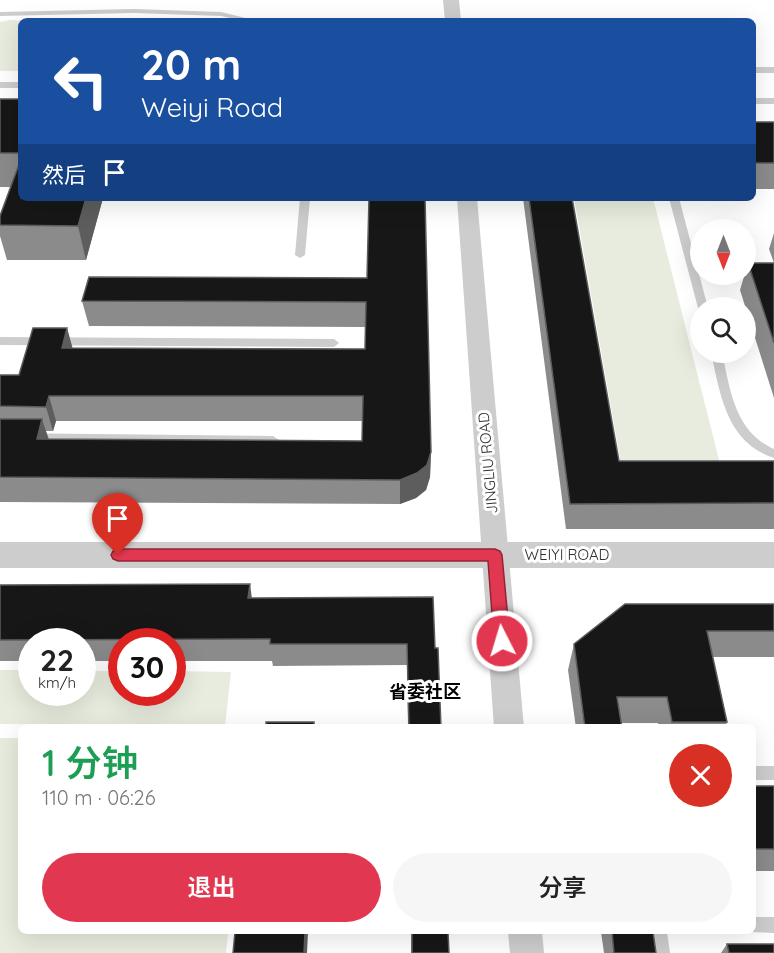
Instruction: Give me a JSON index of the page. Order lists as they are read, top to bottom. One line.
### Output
{"streets":{"street":["JINGLIU ROAD","WEIYI ROAD"]},"crossings":[["JINGLIU ROAD","WEIYI ROAD"]],"districts":["省委社区"],"north":"bottom","page":{"turn":["20 m","Weiyi Road"],"then":"然后","speed":"22 km/h","limit":"30","heading":["1 分钟","110 m · 06:26"],"buttons":["退出","分享"]}}
